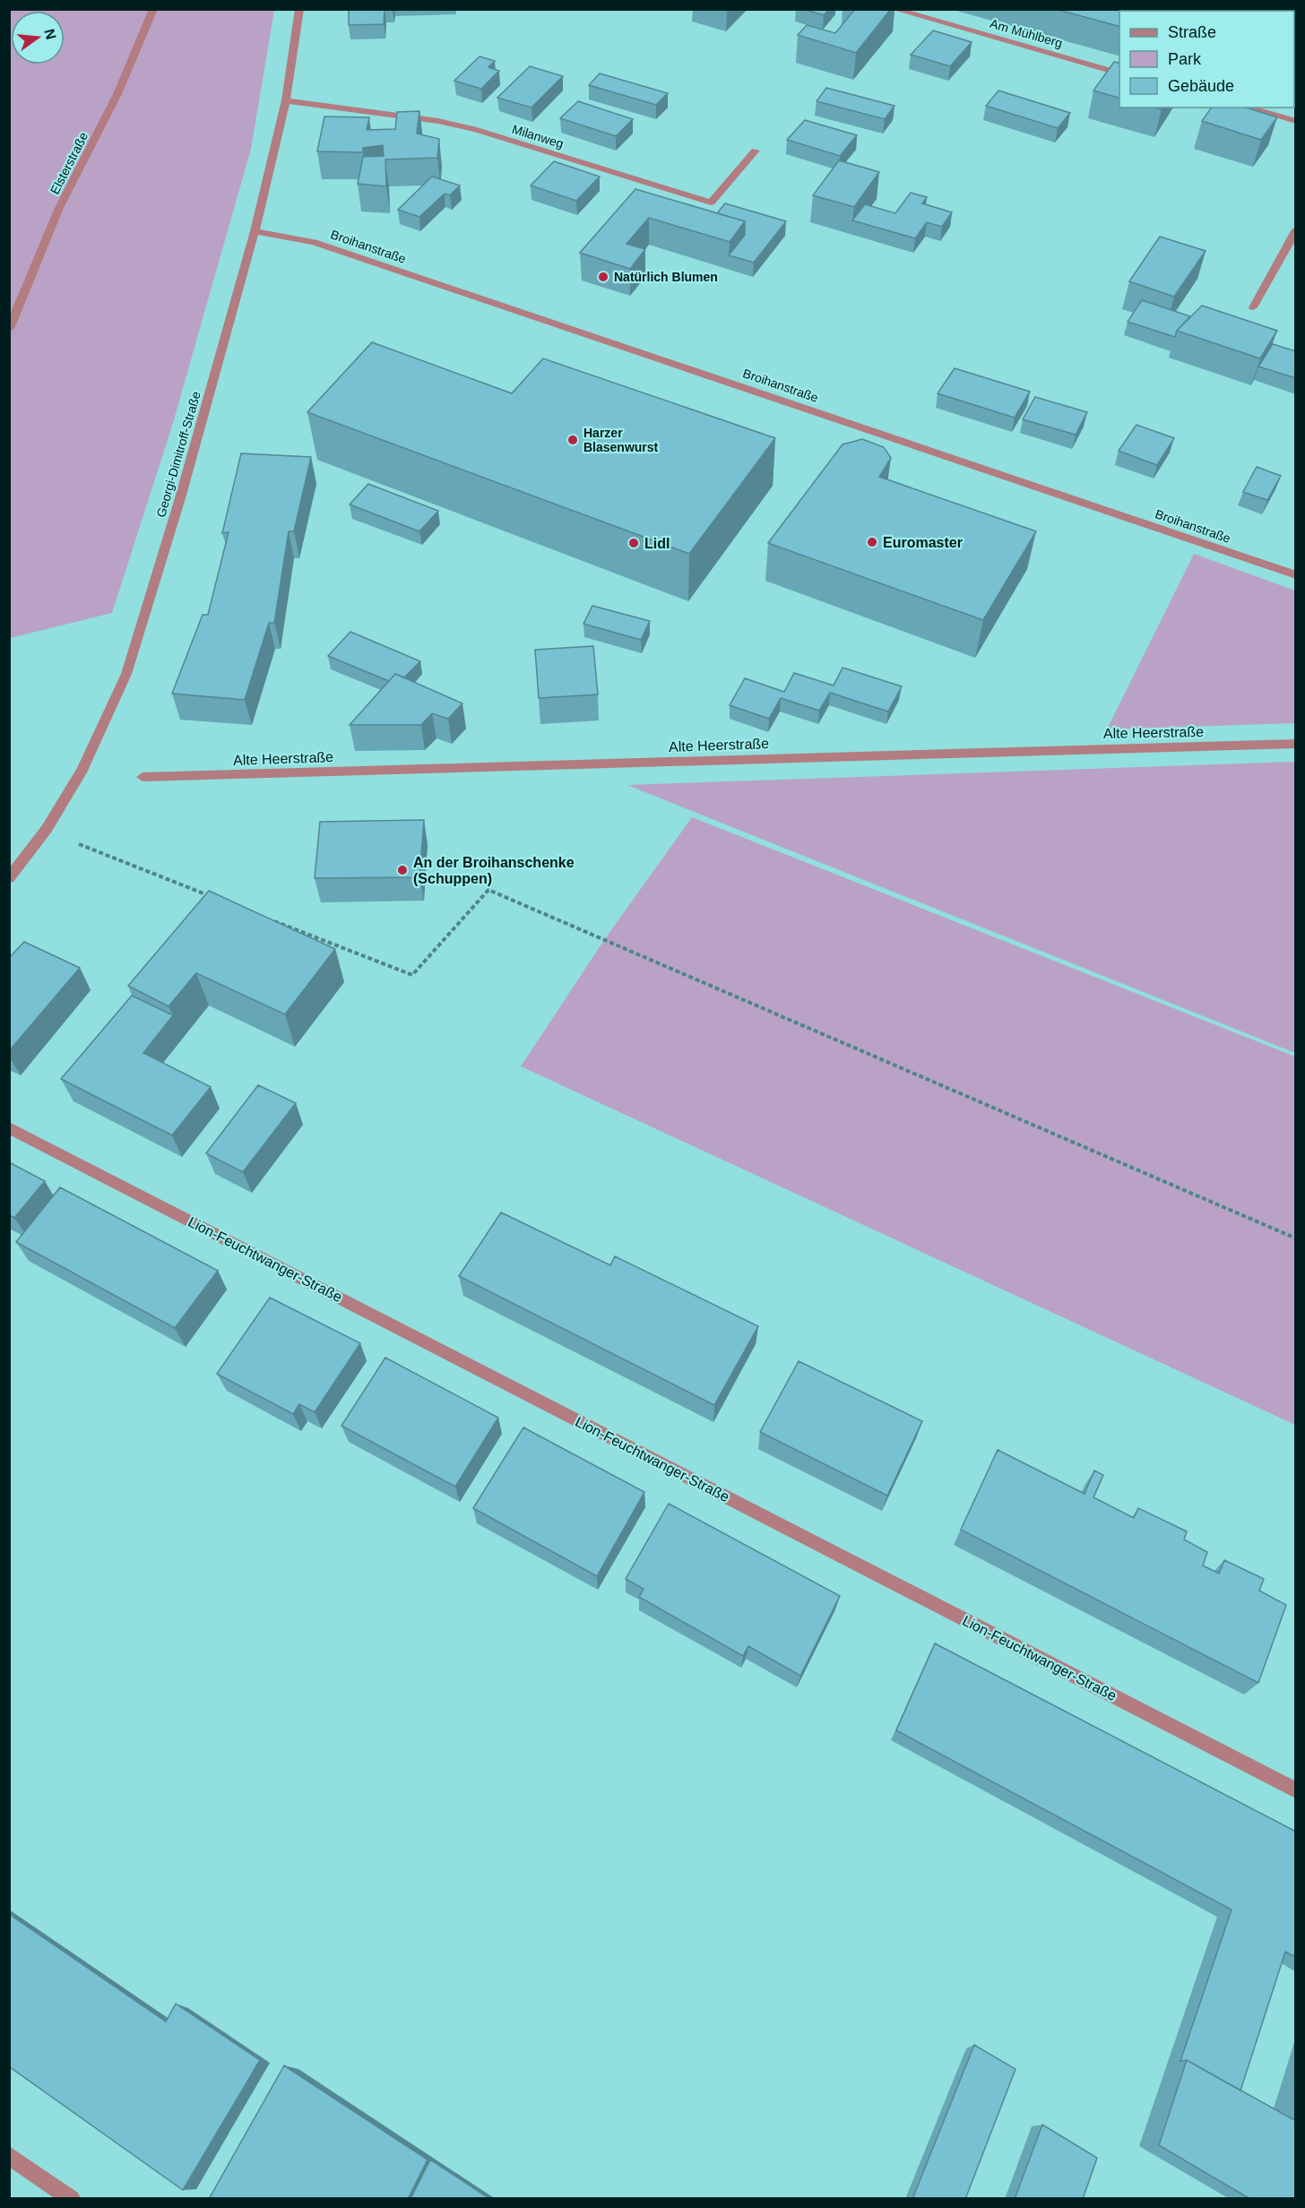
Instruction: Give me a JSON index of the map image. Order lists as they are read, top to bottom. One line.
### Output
{"streets":{"street":["Am Mühlberg","Milanweg","Elsterstraße","Broihanstraße","Georgi-Dimitroff-Straße","Alte Heerstraße","Lion-Feuchtwanger-Straße"]},"crossings":[["Milanweg","Georgi-Dimitroff-Straße"],["Broihanstraße","Georgi-Dimitroff-Straße"]],"places":["Natürlich Blumen","Harzer Blasenwurst","Euromaster","Lidl","An der Broihanschenke (Schuppen)"],"legend":["Straße","Park","Gebäude"],"north":"right"}
